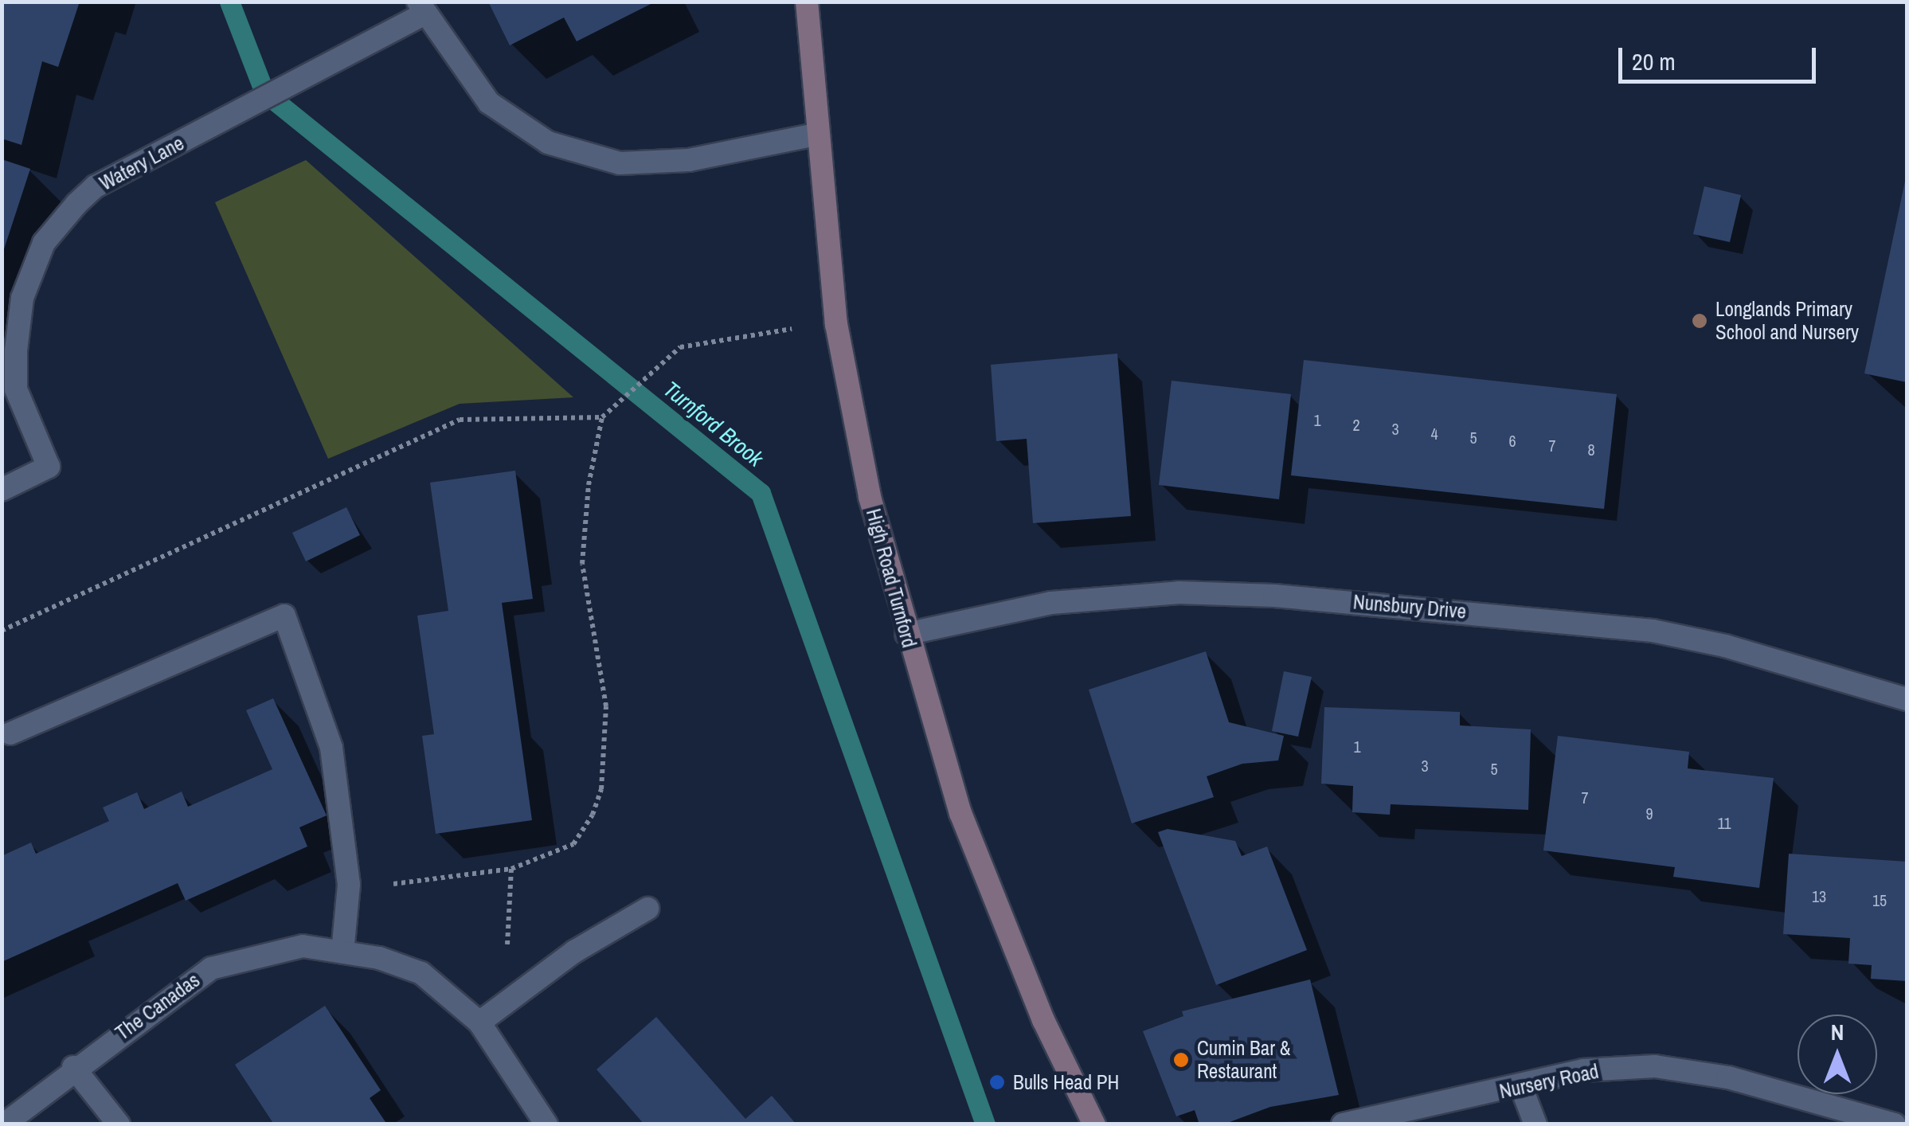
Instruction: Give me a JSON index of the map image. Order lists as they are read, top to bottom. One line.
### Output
{"streets":{"main road":["High Road Turnford"],"street":["Watery Lane","Nunsbury Drive","The Canadas","Nursery Road"]},"crossings":[["Watery Lane","High Road Turnford"],["High Road Turnford","Nunsbury Drive"]],"water":["Turnford Brook"],"places":["Longlands Primary School and Nursery","Cumin Bar & Restaurant","Bulls Head PH"],"house_numbers":["1","2","3","4","5","6","7","8","1","3","5","7","9","11","13","15"],"scale_bar":"20 m","north":"top"}
